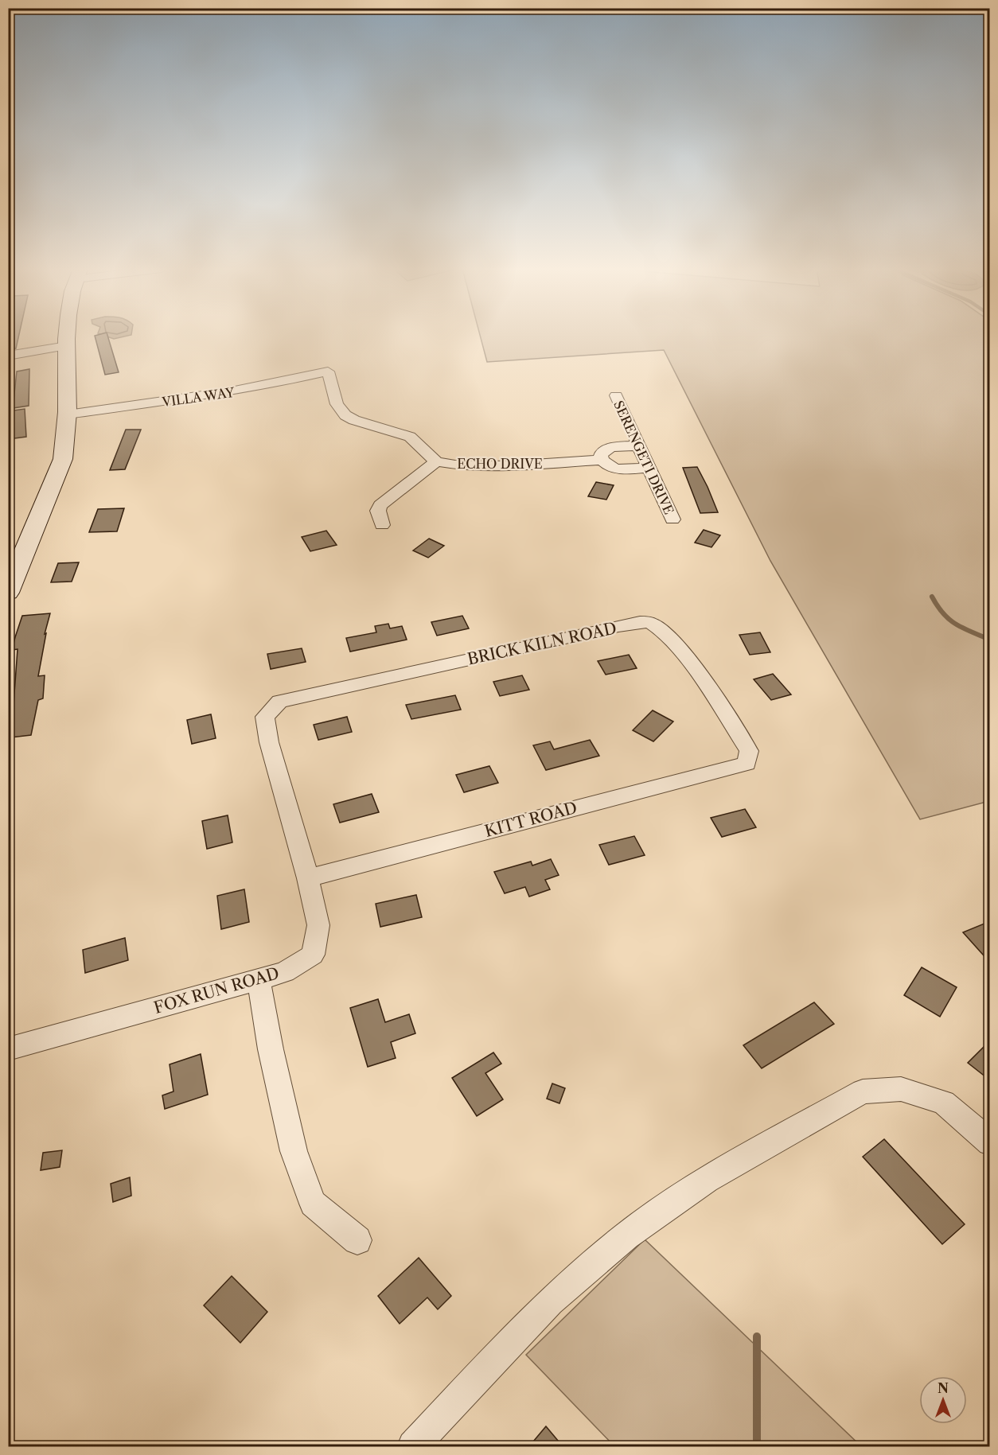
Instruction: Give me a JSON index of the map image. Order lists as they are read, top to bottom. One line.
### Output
{"streets":{"street":["VILLA WAY","SERENGETI DRIVE","ECHO DRIVE","BRICK KILN ROAD","KITT ROAD","FOX RUN ROAD"]},"crossings":[["VILLA WAY","ECHO DRIVE"],["SERENGETI DRIVE","ECHO DRIVE"],["BRICK KILN ROAD","KITT ROAD"],["BRICK KILN ROAD","FOX RUN ROAD"],["KITT ROAD","FOX RUN ROAD"]],"north":"top"}
